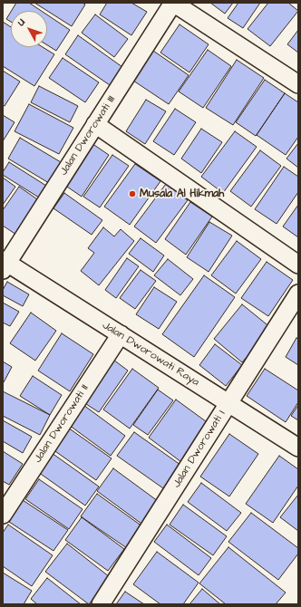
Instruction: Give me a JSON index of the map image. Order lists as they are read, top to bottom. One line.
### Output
{"streets":{"street":["Jalan Dworowati III","Jalan Dworowati Raya","Jalan Dworowati II","Jalan Dworowati I"]},"crossings":[["Jalan Dworowati III","Jalan Dworowati Raya"],["Jalan Dworowati Raya","Jalan Dworowati II"],["Jalan Dworowati Raya","Jalan Dworowati I"]],"places":["Musala Al Hikmah"],"north":"top left"}
